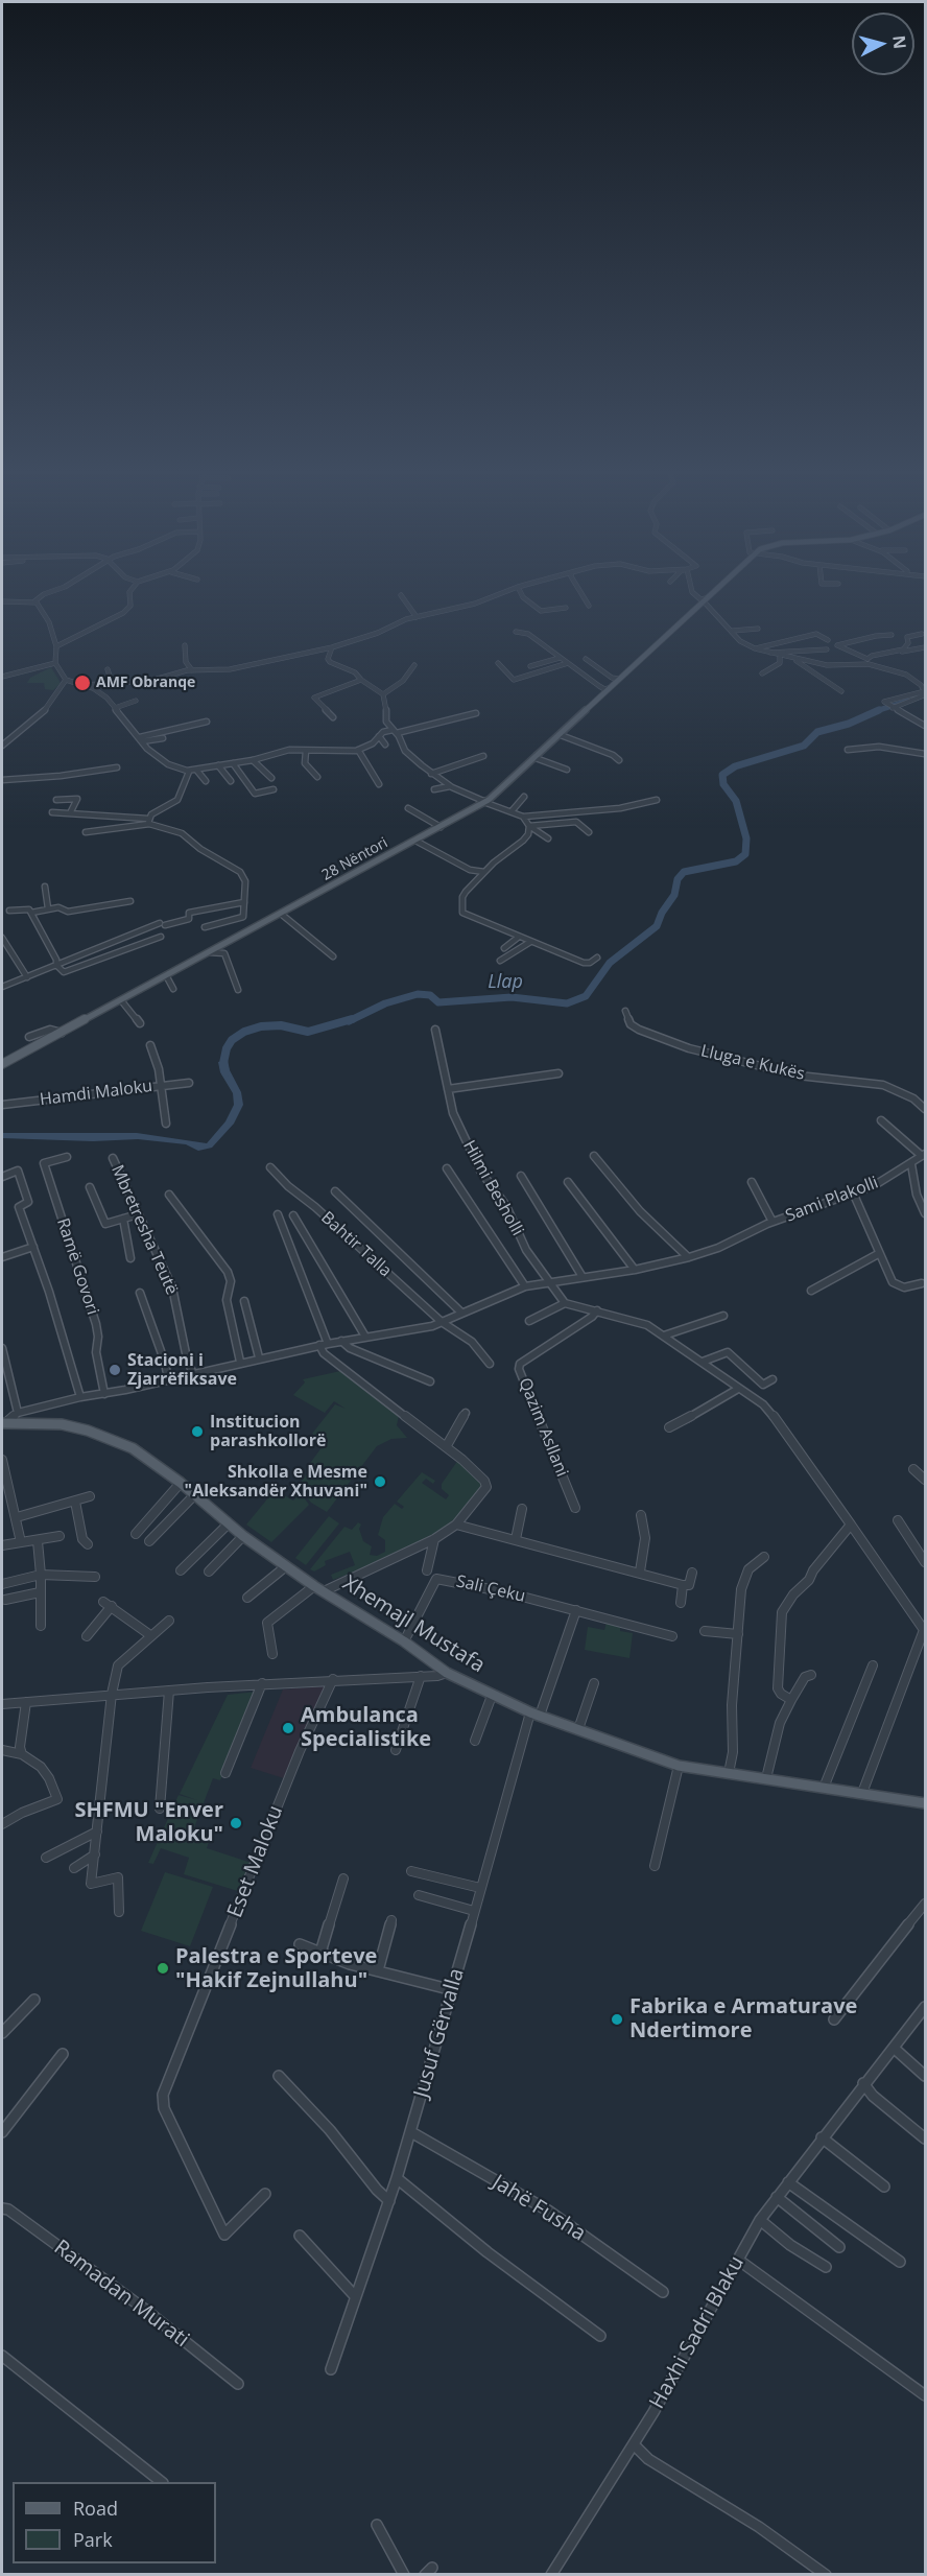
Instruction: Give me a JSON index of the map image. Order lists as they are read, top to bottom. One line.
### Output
{"streets":{"main road":["28 Nëntori","Xhemajl Mustafa"],"street":["Lluga e Kukës","Hamdi Maloku","Hilmi Besholli","Sami Plakolli","Mbretresha Teutë","Bahtir Talla","Ramë Govori","Qazim Asllani","Sali Çeku","Eset Maloku","Jusuf Gërvalla","Jahë Fusha","Ramadan Murati","Haxhi Sadri Blaku"]},"crossings":[["Hilmi Besholli","Sami Plakolli"],["Sami Plakolli","Mbretresha Teutë"],["Sami Plakolli","Bahtir Talla"],["Sami Plakolli","Ramë Govori"],["Sali Çeku","Xhemajl Mustafa"],["Xhemajl Mustafa","Jusuf Gërvalla"],["Jusuf Gërvalla","Jahë Fusha"]],"water":["Llap"],"places":["AMF Obranqe","Stacioni i Zjarrëfiksave","Institucion parashkollorë","Shkolla e Mesme \"Aleksandër Xhuvani\"","Ambulanca Specialistike","SHFMU \"Enver Maloku\"","Palestra e Sporteve \"Hakif Zejnullahu\"","Fabrika e Armaturave Ndertimore"],"legend":["Road","Park"],"north":"right"}
